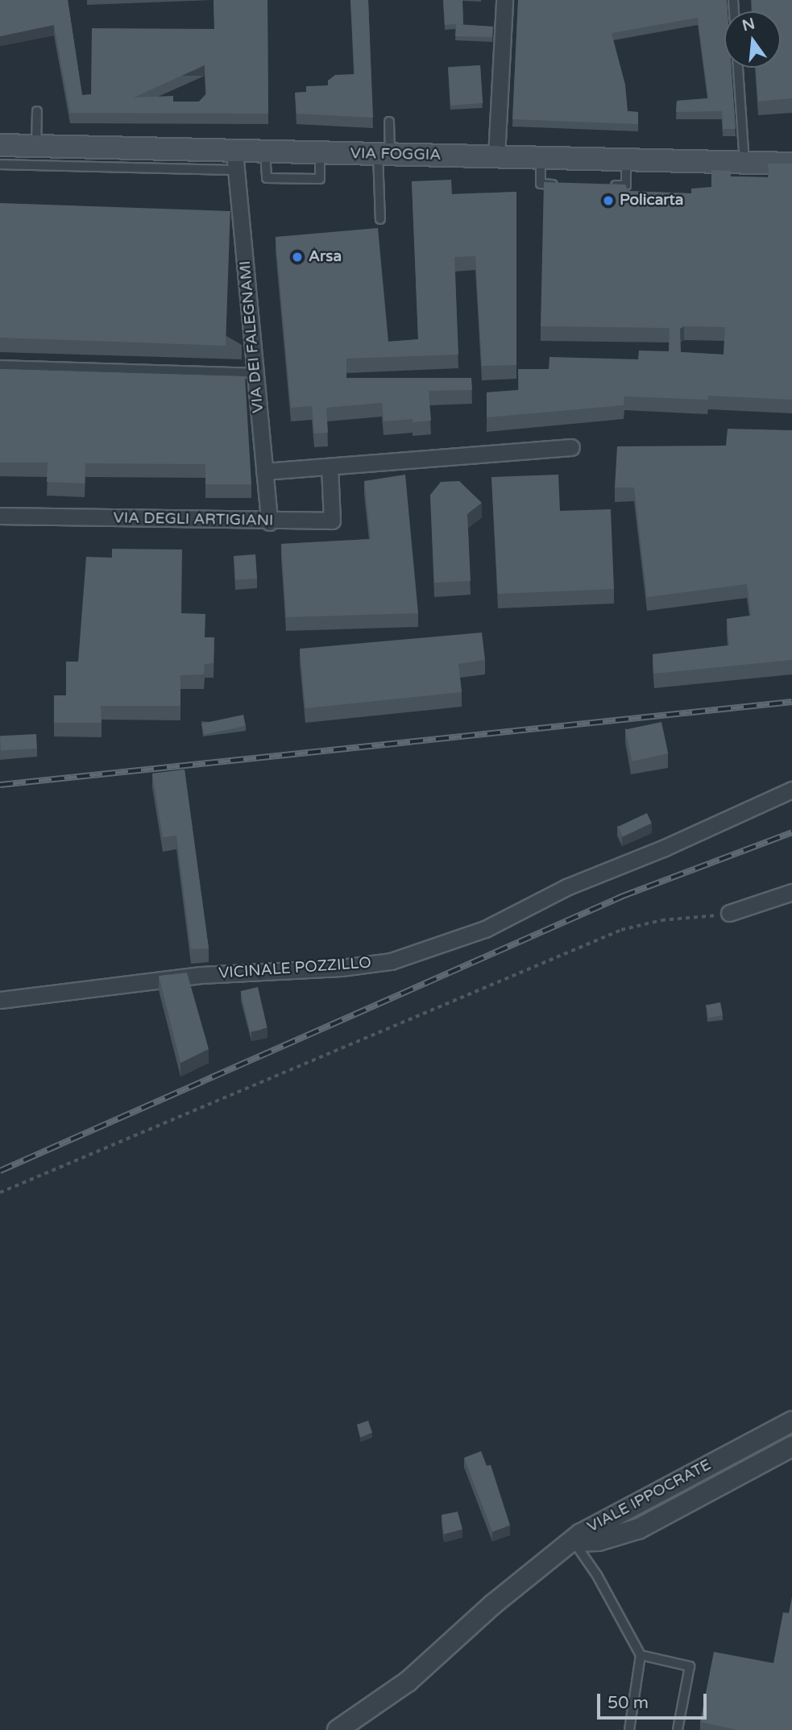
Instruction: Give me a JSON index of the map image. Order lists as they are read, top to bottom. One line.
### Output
{"streets":{"main road":["VIA FOGGIA"],"street":["VIA DEI FALEGNAMI","VIA DEGLI ARTIGIANI","VICINALE POZZILLO","VIALE IPPOCRATE"]},"crossings":[["VIA FOGGIA","VIA DEI FALEGNAMI"],["VIA DEI FALEGNAMI","VIA DEGLI ARTIGIANI"]],"places":["Policarta","Arsa"],"scale_bar":"50 m","north":"top"}
